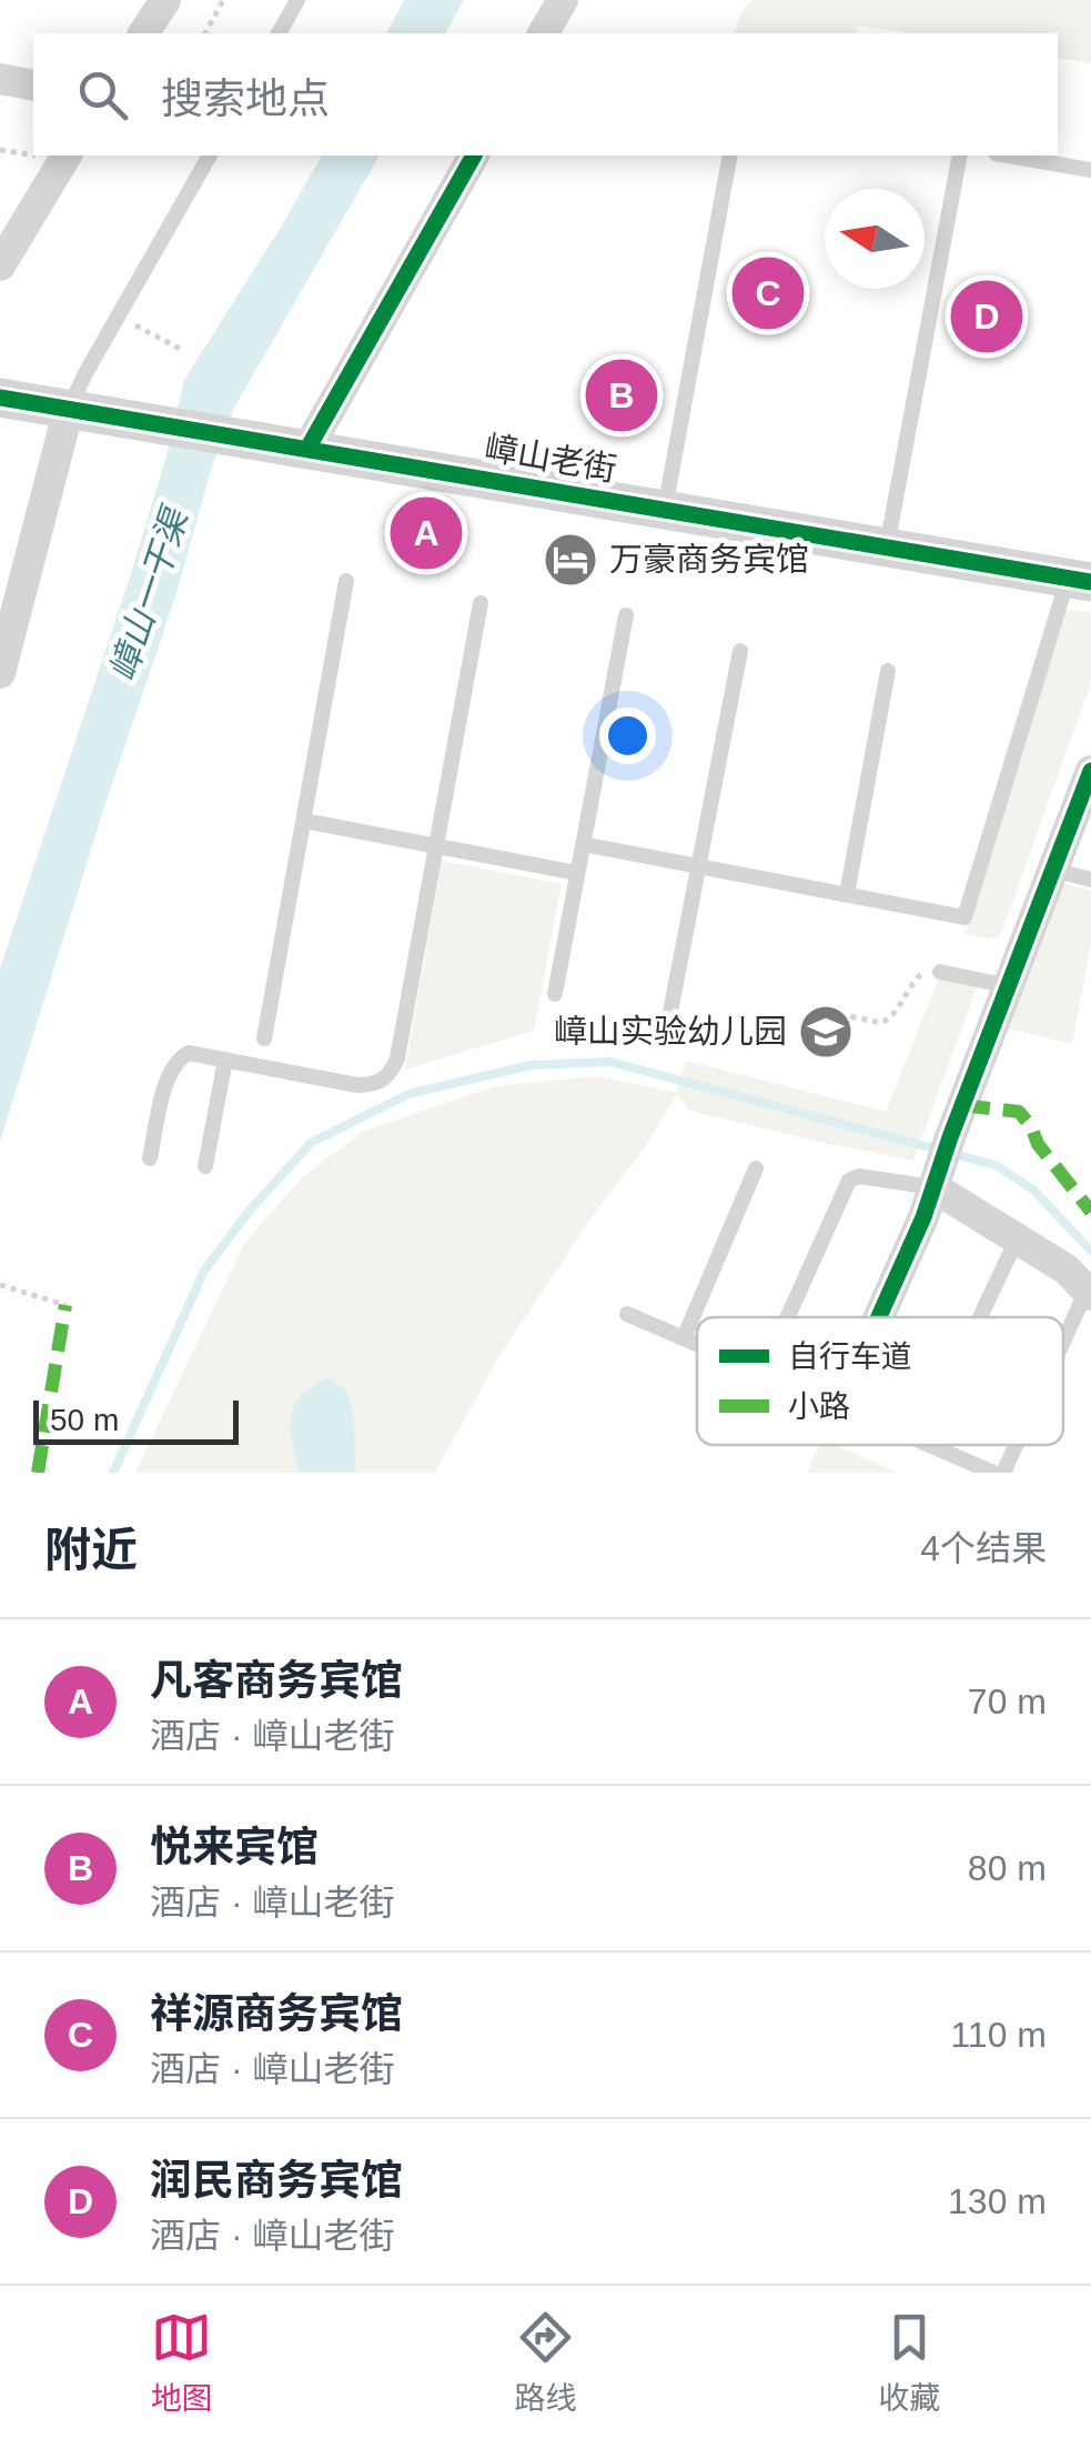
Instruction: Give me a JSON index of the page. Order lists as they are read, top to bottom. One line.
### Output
{"streets":{"street":["嶂山老街"]},"water":["嶂山一干渠"],"places":{"hotel":["万豪商务宾馆"],"school or university":["嶂山实验幼儿园"]},"legend":["自行车道","小路"],"scale_bar":"50 m","north":"left","page":{"search":"搜索地点","pins":["C","D","B","A"],"scale":"50 m","heading":["附近","4个结果"],"list":[{"mark":"A","name":"凡客商务宾馆","note":"酒店 · 嶂山老街","value":"70 m"},{"mark":"B","name":"悦来宾馆","note":"酒店 · 嶂山老街","value":"80 m"},{"mark":"C","name":"祥源商务宾馆","note":"酒店 · 嶂山老街","value":"110 m"},{"mark":"D","name":"润民商务宾馆","note":"酒店 · 嶂山老街","value":"130 m"}],"nav":["地图","路线","收藏"]}}
